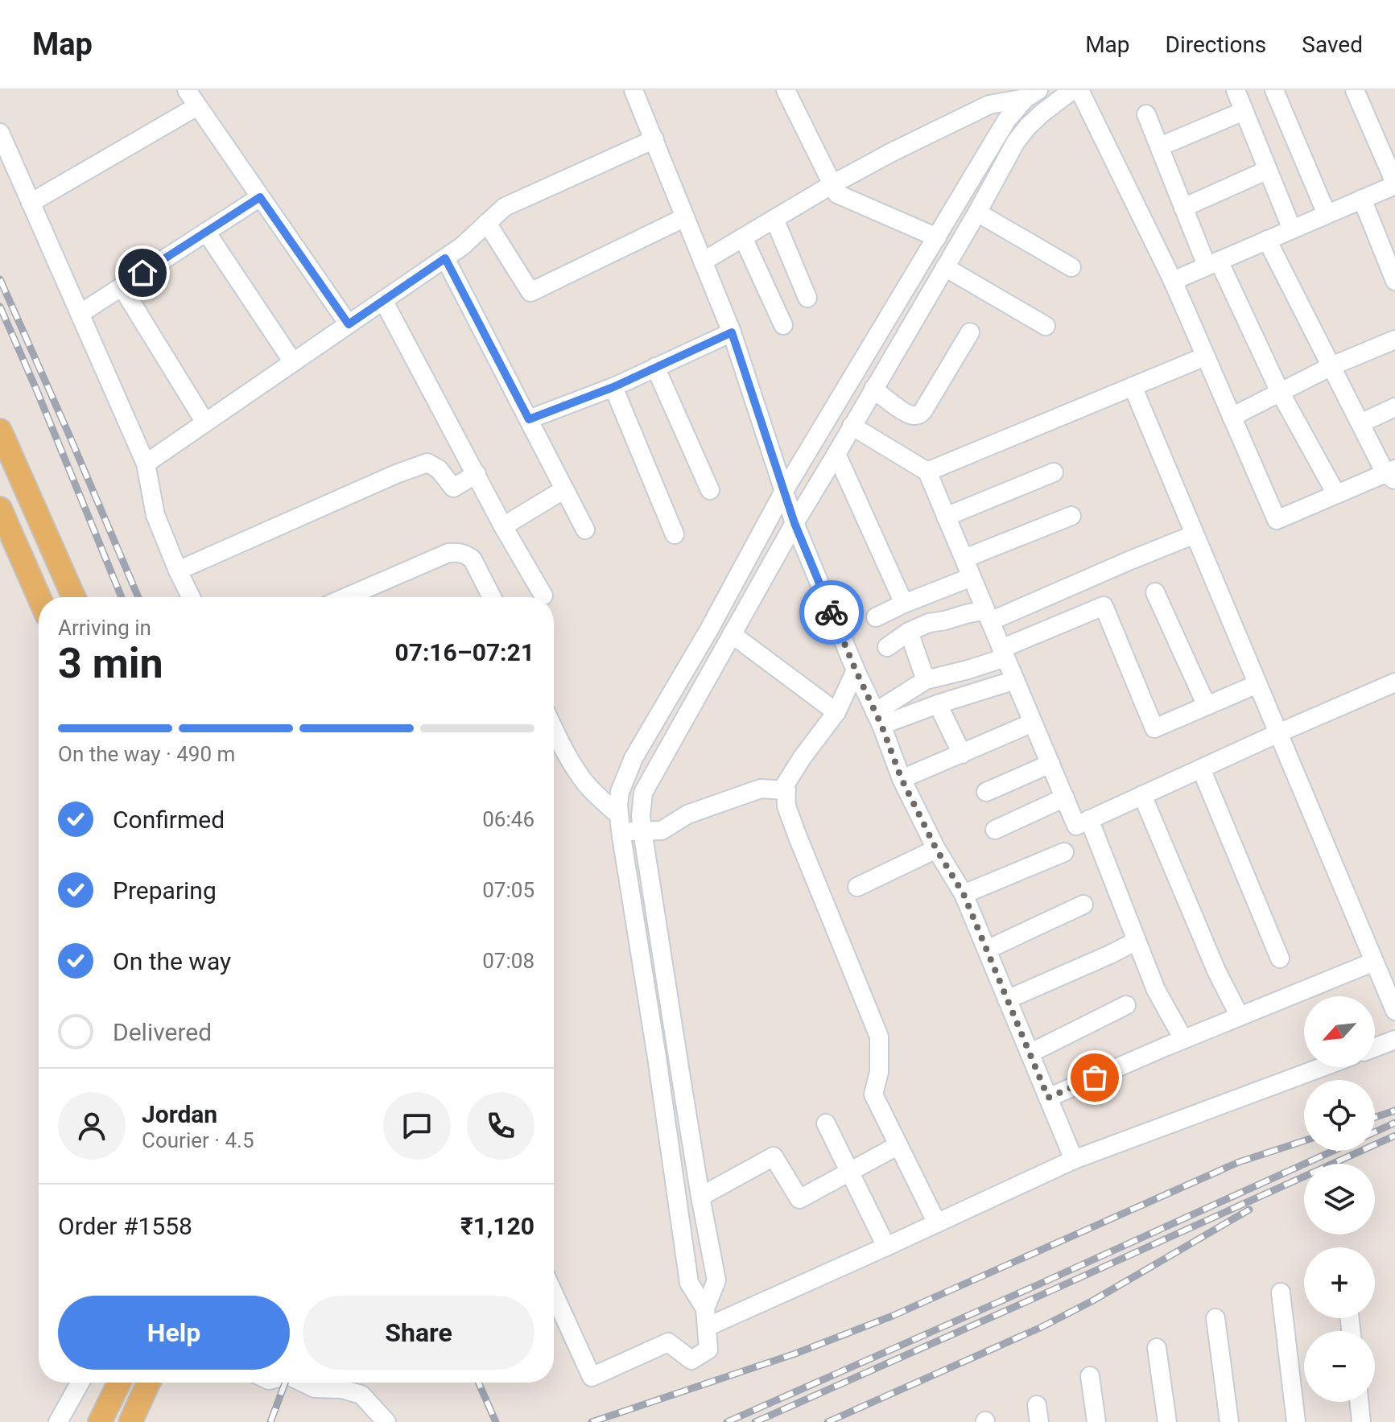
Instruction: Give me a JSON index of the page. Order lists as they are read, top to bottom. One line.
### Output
{"north":"bottom left","page":{"header":"Map","nav":["Map","Directions","Saved"],"heading":["3 min","Arriving in","07:16–07:21"],"panel":["Jordan","Courier · 4.5","Order #1558","₹1,120"],"bar":"On the way · 490 m","list":[["Confirmed","06:46"],["Preparing","07:05"],["On the way","07:08"],"Delivered"],"map_buttons":["+","−"],"buttons":["Help","Share"]}}
